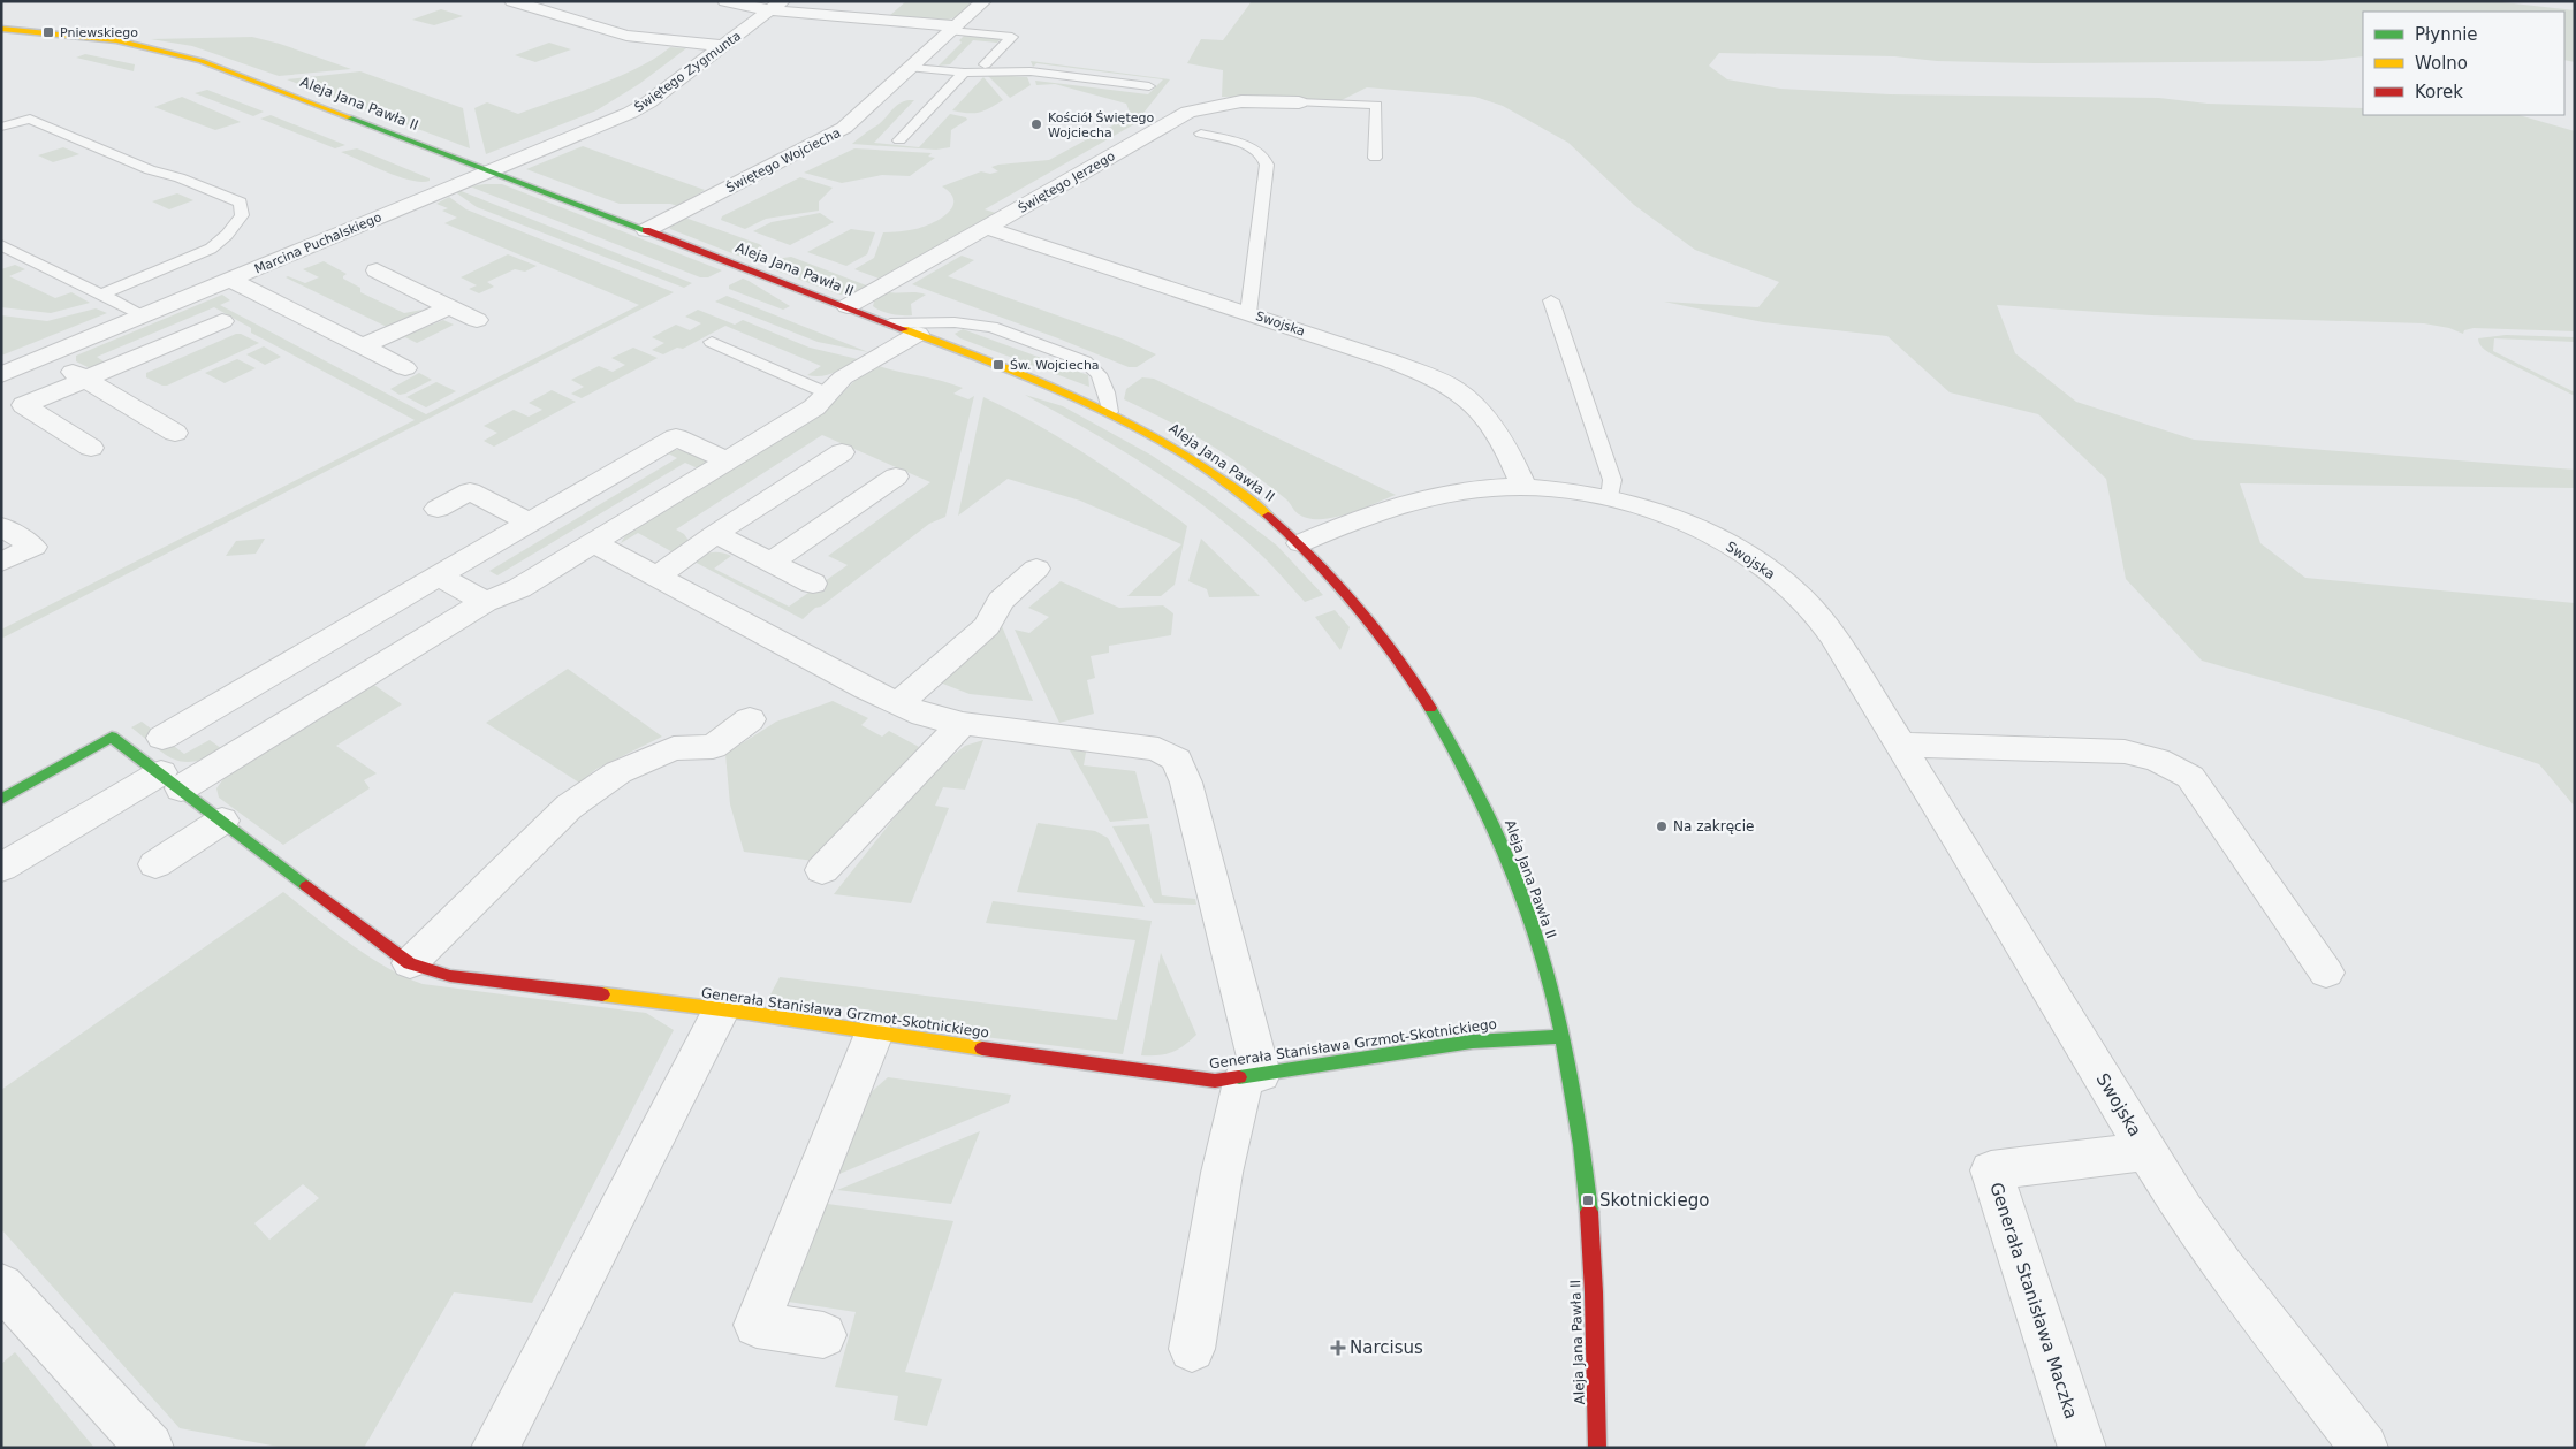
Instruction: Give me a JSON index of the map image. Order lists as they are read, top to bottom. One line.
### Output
{"streets":{"street":["Świętego Zygmunta","Aleja Jana Pawła II","Świętego Wojciecha","Świętego Jerzego","Marcina Puchalskiego","Swojska","Generała Stanisława Grzmot-Skotnickiego","Generała Stanisława Maczka"]},"crossings":[["Świętego Zygmunta","Aleja Jana Pawła II"],["Świętego Zygmunta","Marcina Puchalskiego"],["Aleja Jana Pawła II","Świętego Wojciecha"],["Aleja Jana Pawła II","Świętego Jerzego"],["Aleja Jana Pawła II","Marcina Puchalskiego"],["Aleja Jana Pawła II","Swojska"],["Aleja Jana Pawła II","Generała Stanisława Grzmot-Skotnickiego"],["Świętego Jerzego","Swojska"],["Swojska","Generała Stanisława Maczka"]],"places":{"transit":["Pniewskiego","Św. Wojciecha","Skotnickiego"],"other":["Kościół Świętego Wojciecha","Na zakręcie"],"health":["Narcisus"]},"legend":["Płynnie","Wolno","Korek"]}
